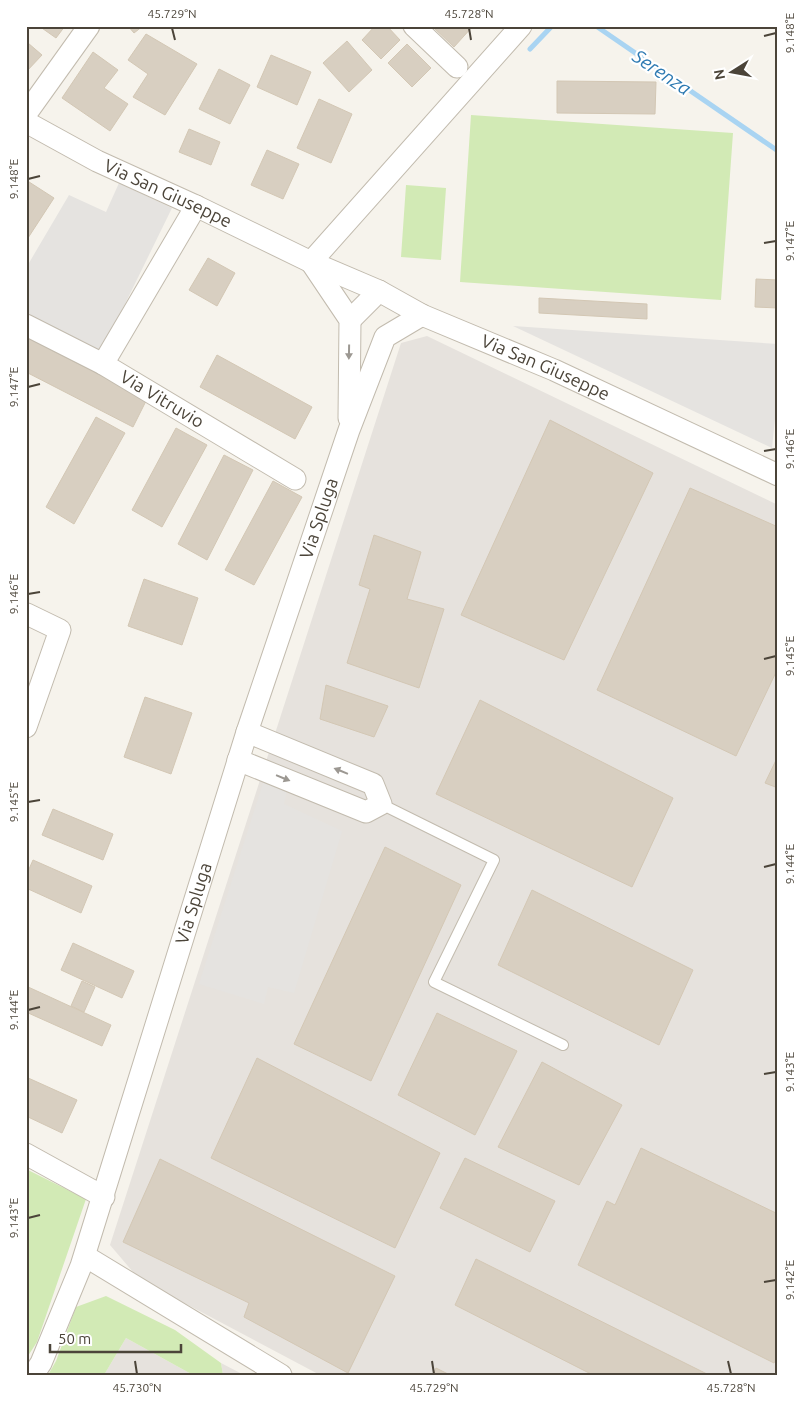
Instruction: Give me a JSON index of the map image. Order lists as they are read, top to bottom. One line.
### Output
{"streets":{"street":["Via San Giuseppe","Via Vitruvio","Via Spluga"]},"crossings":[["Via San Giuseppe","Via Spluga"]],"water":["Serenza"],"scale_bar":"50 m","north":"left","coordinates":["45.729°N","45.728°N","9.148°E","9.147°E","9.146°E","9.145°E","9.144°E","9.143°E","9.142°E","45.730°N"]}
